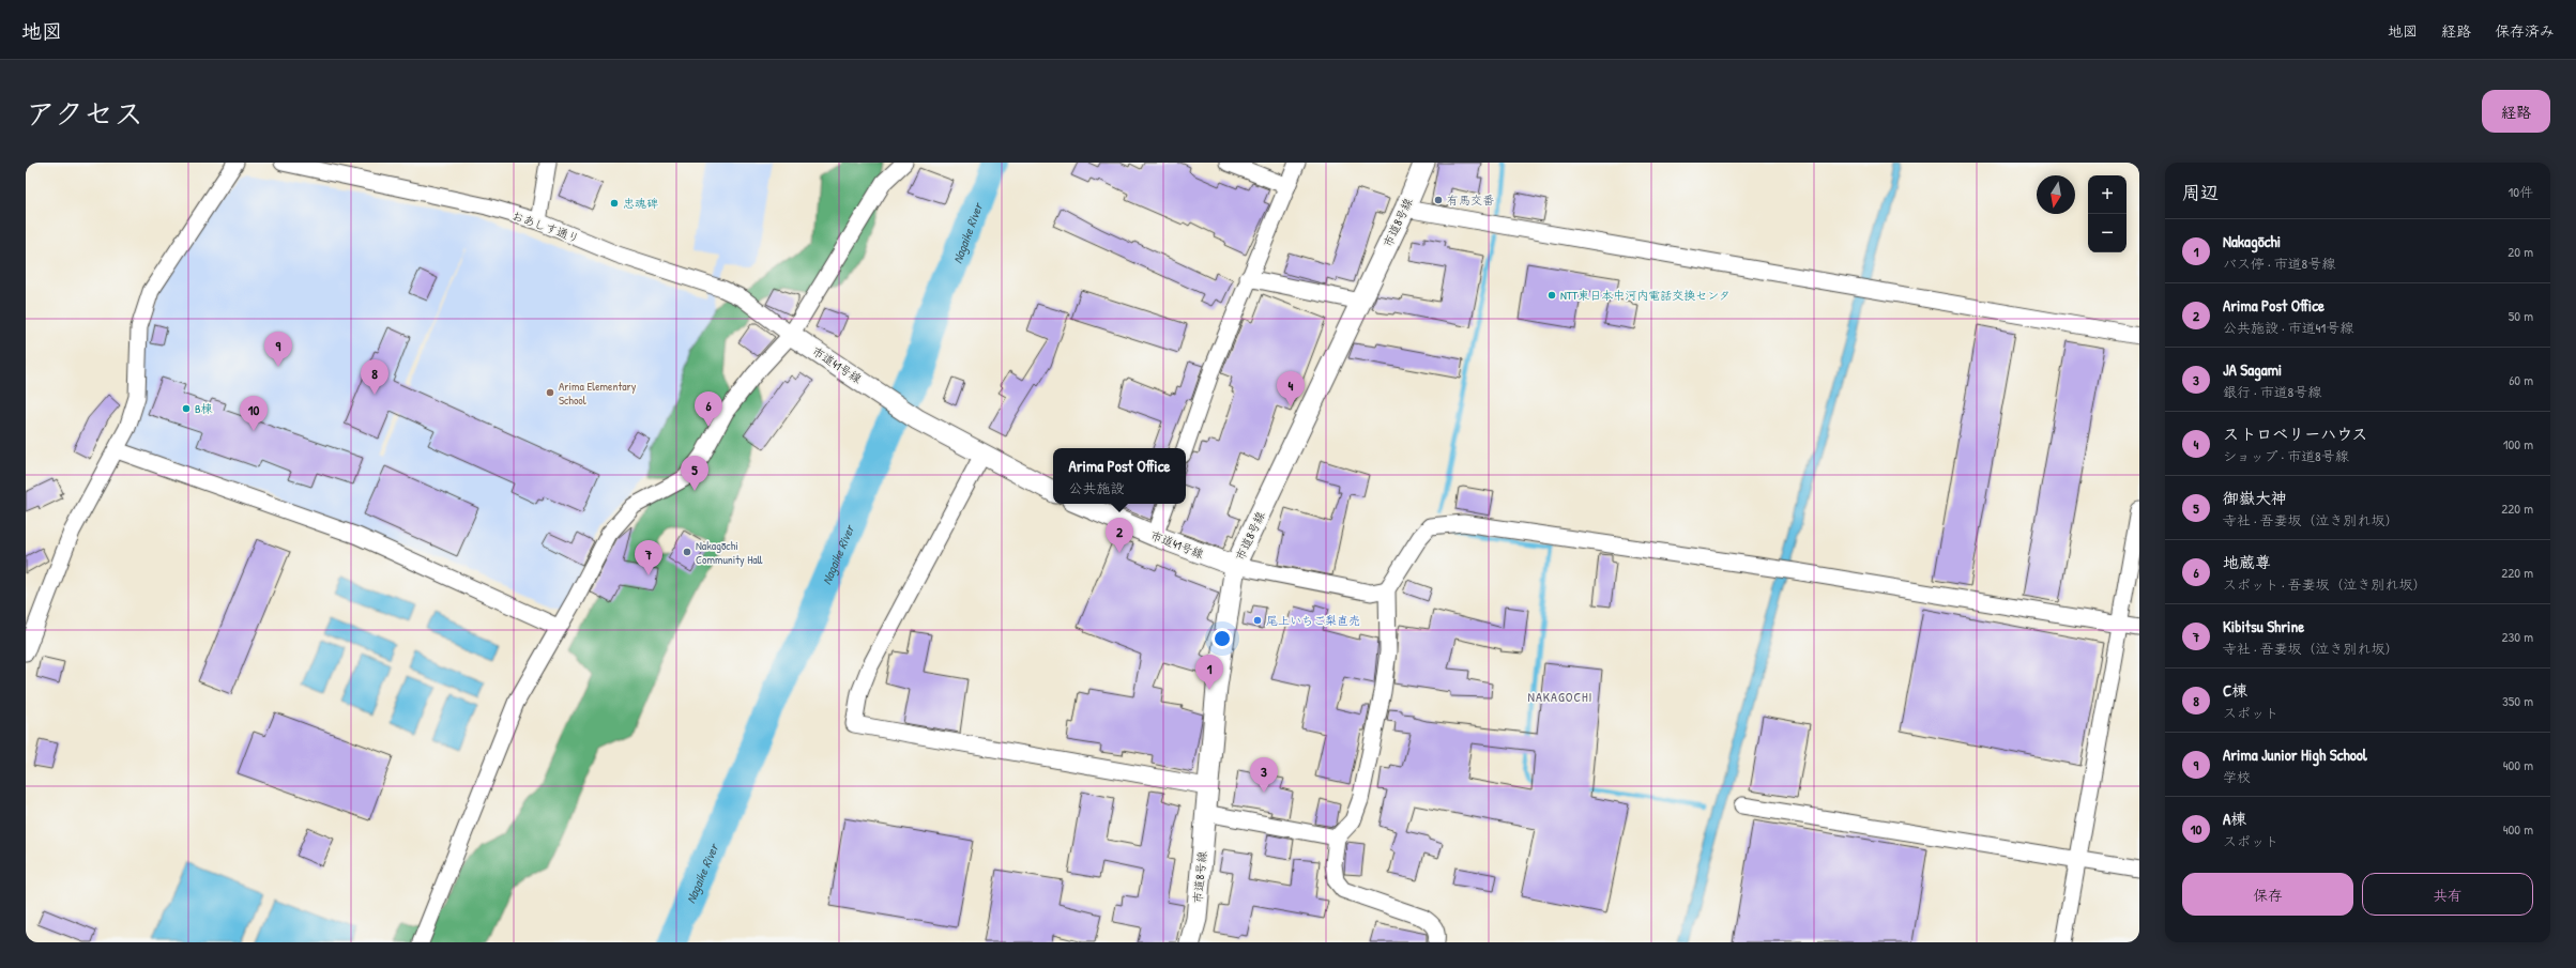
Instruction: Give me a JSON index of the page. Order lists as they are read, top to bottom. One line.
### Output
{"streets":{"street":["市道8号線","おあしす通り","市道41号線"]},"crossings":[["市道8号線","市道41号線"],["おあしす通り","市道41号線"]],"districts":["NAKAGOCHI"],"water":["Nagaike River"],"places":["有馬交番","忠魂碑","NTT東日本中河内電話交換センタ","Arima Elementary School","B棟","Nakagōchi Community Hall","尾上いちご梨直売"],"north":"bottom","page":{"header":"地図","nav":["地図","経路","保存済み"],"title":"アクセス","buttons":["経路",["保存","共有"]],"heading":["周辺","10件"],"map_buttons":["+","−"],"list":[{"mark":"1","name":"Nakagōchi","note":"バス停 · 市道8号線","value":"20 m"},{"mark":"2","name":"Arima Post Office","note":"公共施設 · 市道41号線","value":"50 m"},{"mark":"3","name":"JA Sagami","note":"銀行 · 市道8号線","value":"60 m"},{"mark":"4","name":"ストロベリーハウス","note":"ショップ · 市道8号線","value":"100 m"},{"mark":"5","name":"御嶽大神","note":"寺社 · 吾妻坂（泣き別れ坂）","value":"220 m"},{"mark":"6","name":"地蔵尊","note":"スポット · 吾妻坂（泣き別れ坂）","value":"220 m"},{"mark":"7","name":"Kibitsu Shrine","note":"寺社 · 吾妻坂（泣き別れ坂）","value":"230 m"},{"mark":"8","name":"C棟","note":"スポット","value":"350 m"},{"mark":"9","name":"Arima Junior High School","note":"学校","value":"400 m"},{"mark":"10","name":"A棟","note":"スポット","value":"400 m"}],"pins":["9","8","4","6","10","5","2","7","1","3"],"popup":["Arima Post Office","公共施設"]}}
